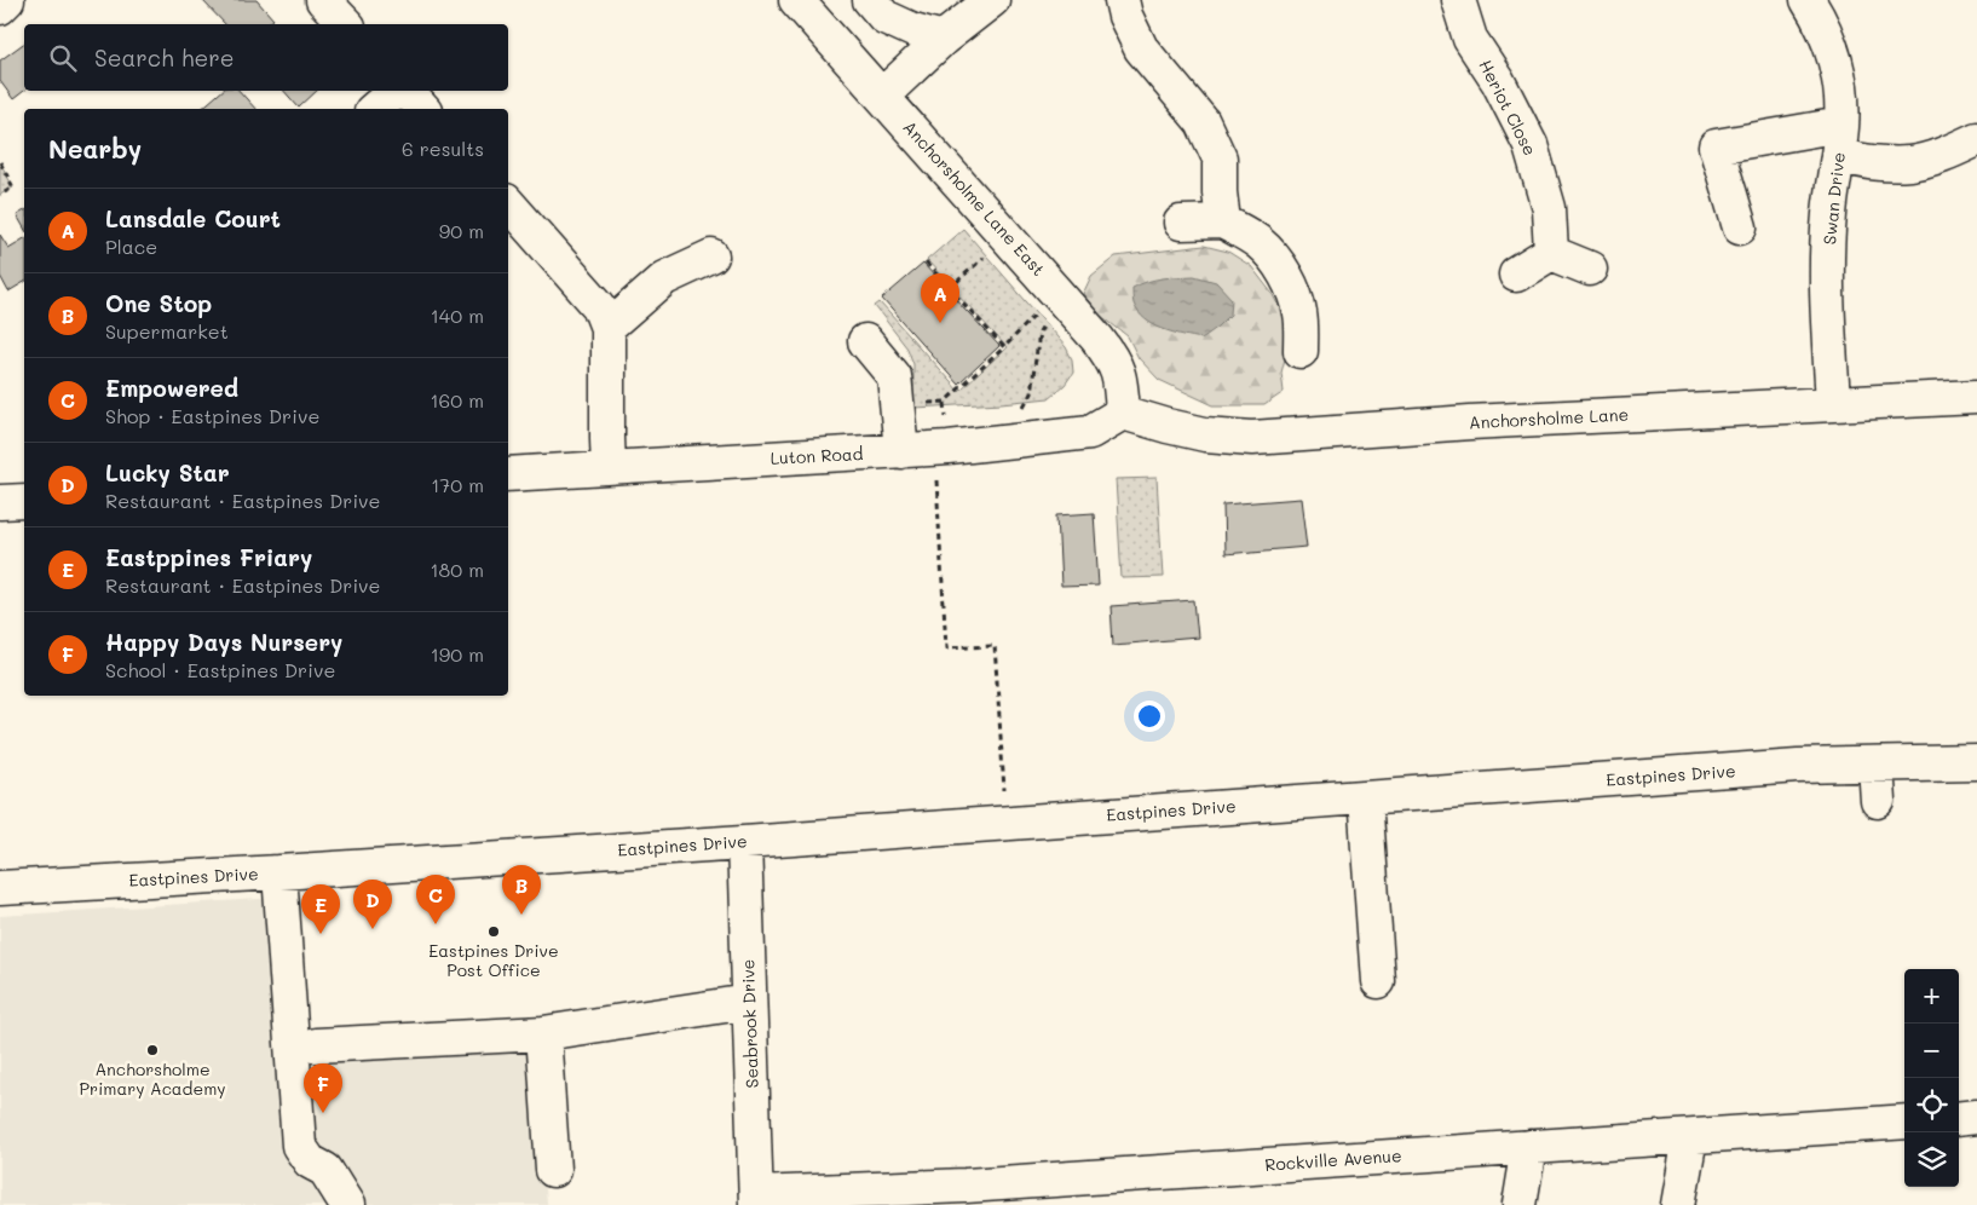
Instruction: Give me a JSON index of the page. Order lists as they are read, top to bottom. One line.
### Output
{"streets":{"street":["Heriot Close","Anchorsholme Lane East","Swan Drive","Anchorsholme Lane","Luton Road","Eastpines Drive","Seabrook Drive","Rockville Avenue"]},"crossings":[["Anchorsholme Lane East","Anchorsholme Lane"],["Anchorsholme Lane East","Luton Road"],["Swan Drive","Anchorsholme Lane"],["Anchorsholme Lane","Luton Road"],["Eastpines Drive","Seabrook Drive"],["Seabrook Drive","Rockville Avenue"]],"places":["Eastpines Drive Post Office","Anchorsholme Primary Academy"],"page":{"search":"Search here","heading":["Nearby","6 results"],"list":[{"mark":"A","name":"Lansdale Court","note":"Place","value":"90 m"},{"mark":"B","name":"One Stop","note":"Supermarket","value":"140 m"},{"mark":"C","name":"Empowered","note":"Shop · Eastpines Drive","value":"160 m"},{"mark":"D","name":"Lucky Star","note":"Restaurant · Eastpines Drive","value":"170 m"},{"mark":"E","name":"Eastppines Friary","note":"Restaurant · Eastpines Drive","value":"180 m"},{"mark":"F","name":"Happy Days Nursery","note":"School · Eastpines Drive","value":"190 m"}],"pins":["A","B","C","D","E","F"],"map_buttons":["+","−"]}}
